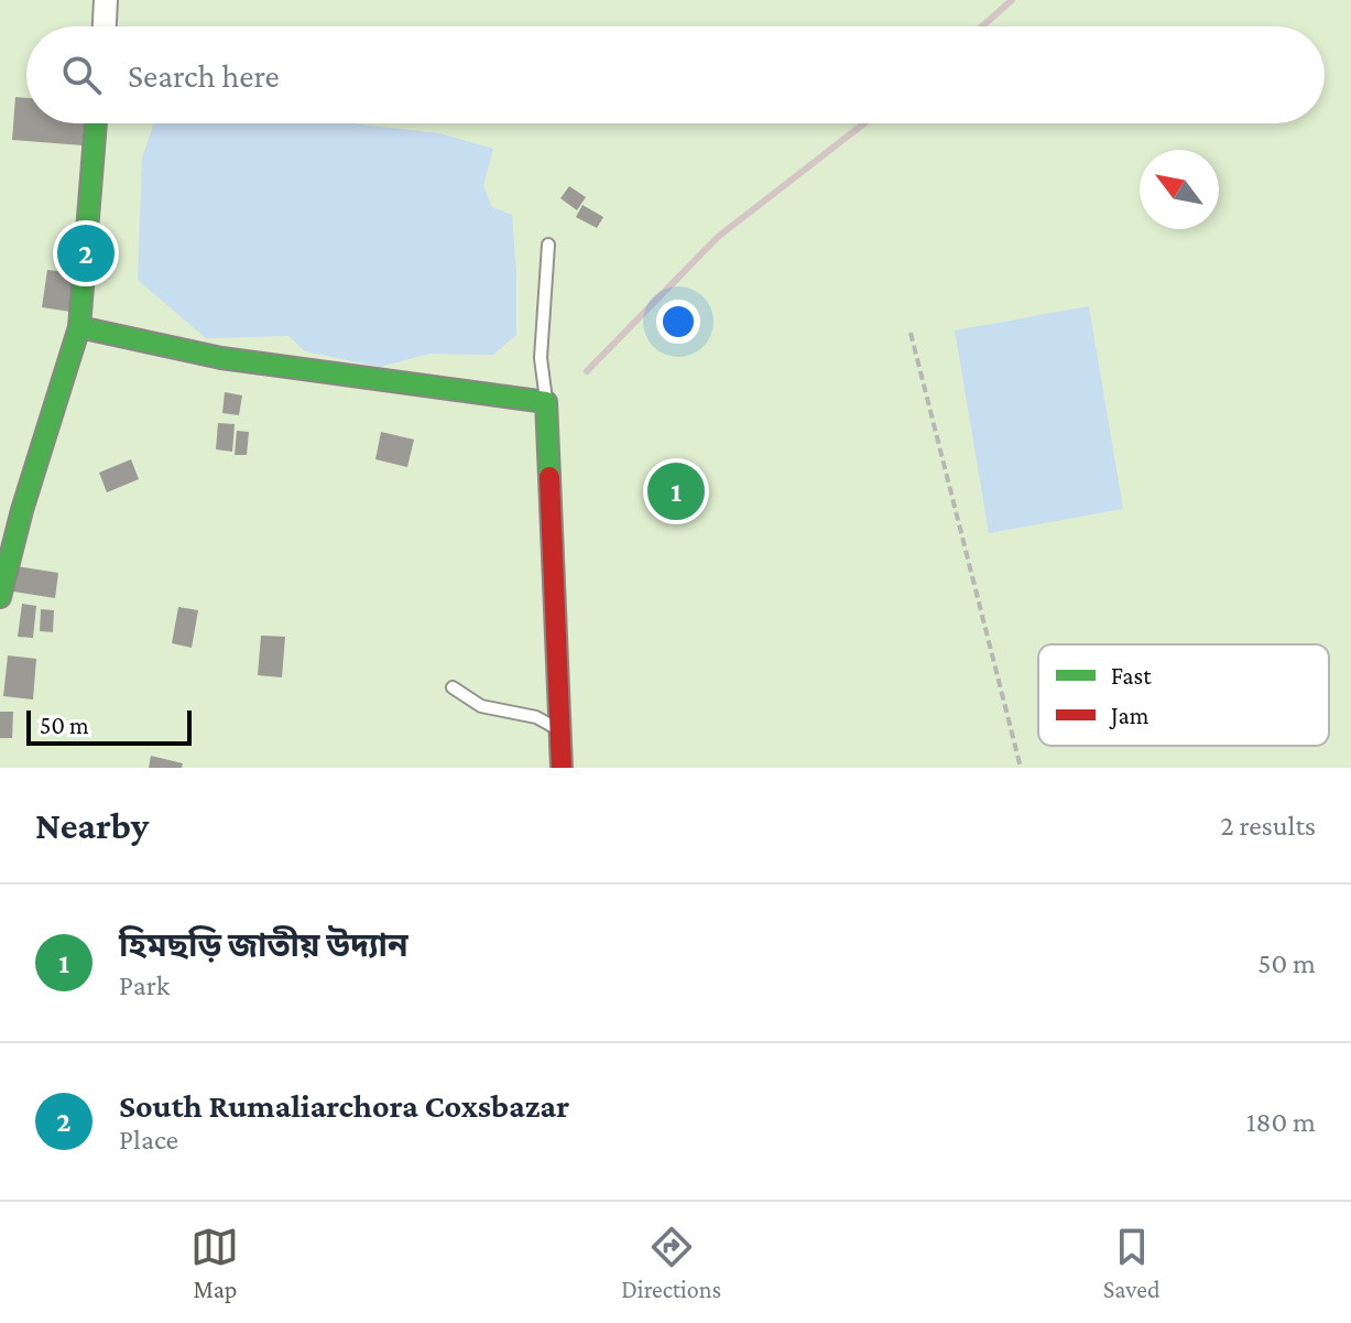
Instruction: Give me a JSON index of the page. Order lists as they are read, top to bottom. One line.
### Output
{"legend":["Fast","Jam"],"scale_bar":"50 m","north":"top left","page":{"search":"Search here","pins":["2","1"],"scale":"50 m","heading":["Nearby","2 results"],"list":[{"mark":"1","name":"হিমছড়ি জাতীয় উদ্যান","note":"Park","value":"50 m"},{"mark":"2","name":"South Rumaliarchora Coxsbazar","note":"Place","value":"180 m"}],"nav":["Map","Directions","Saved"]}}
